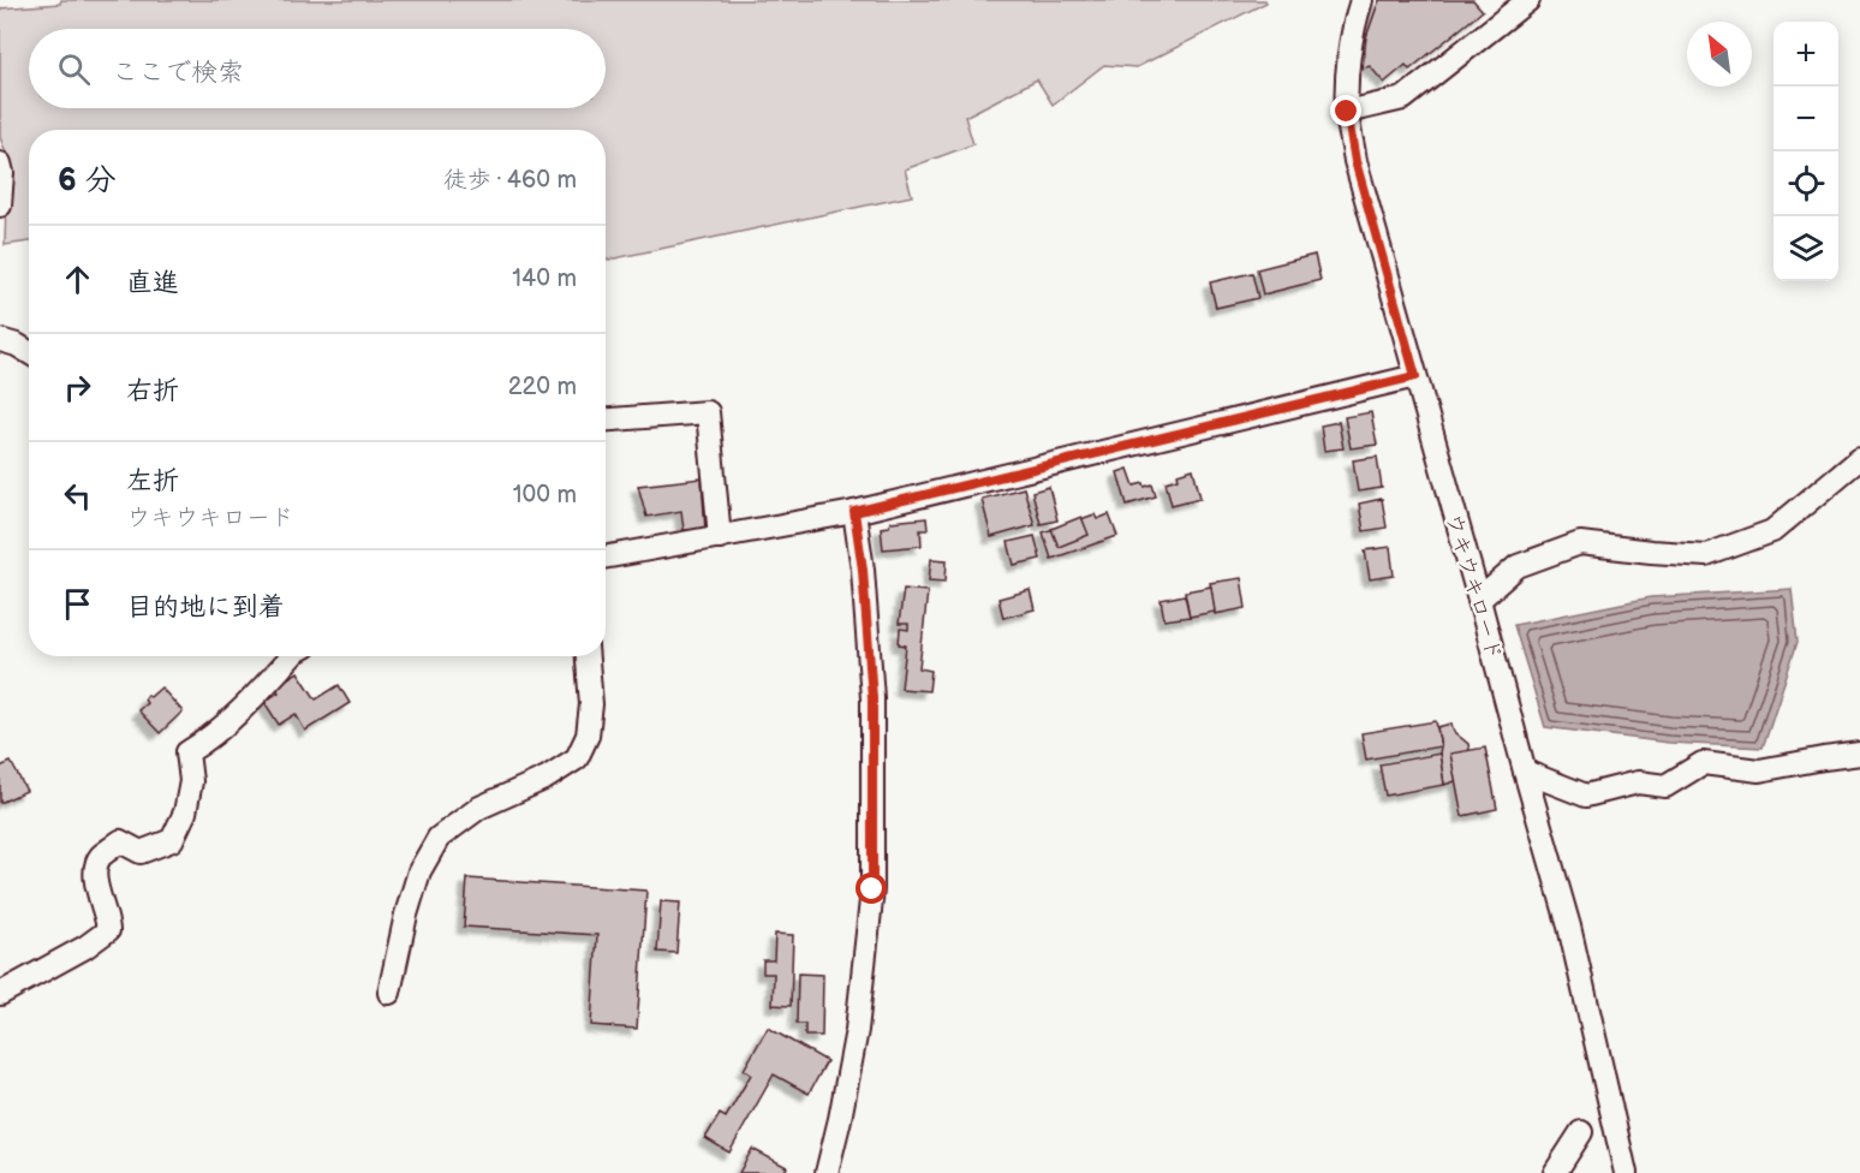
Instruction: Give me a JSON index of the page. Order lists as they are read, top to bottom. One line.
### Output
{"streets":{"street":["ウキウキロード"]},"north":"top left","page":{"map_buttons":["+","−"],"search":"ここで検索","heading":["6 分","徒歩 · 460 m"],"list":[["直進","140 m"],["右折","220 m"],["左折","ウキウキロード","100 m"],"目的地に到着"]}}
